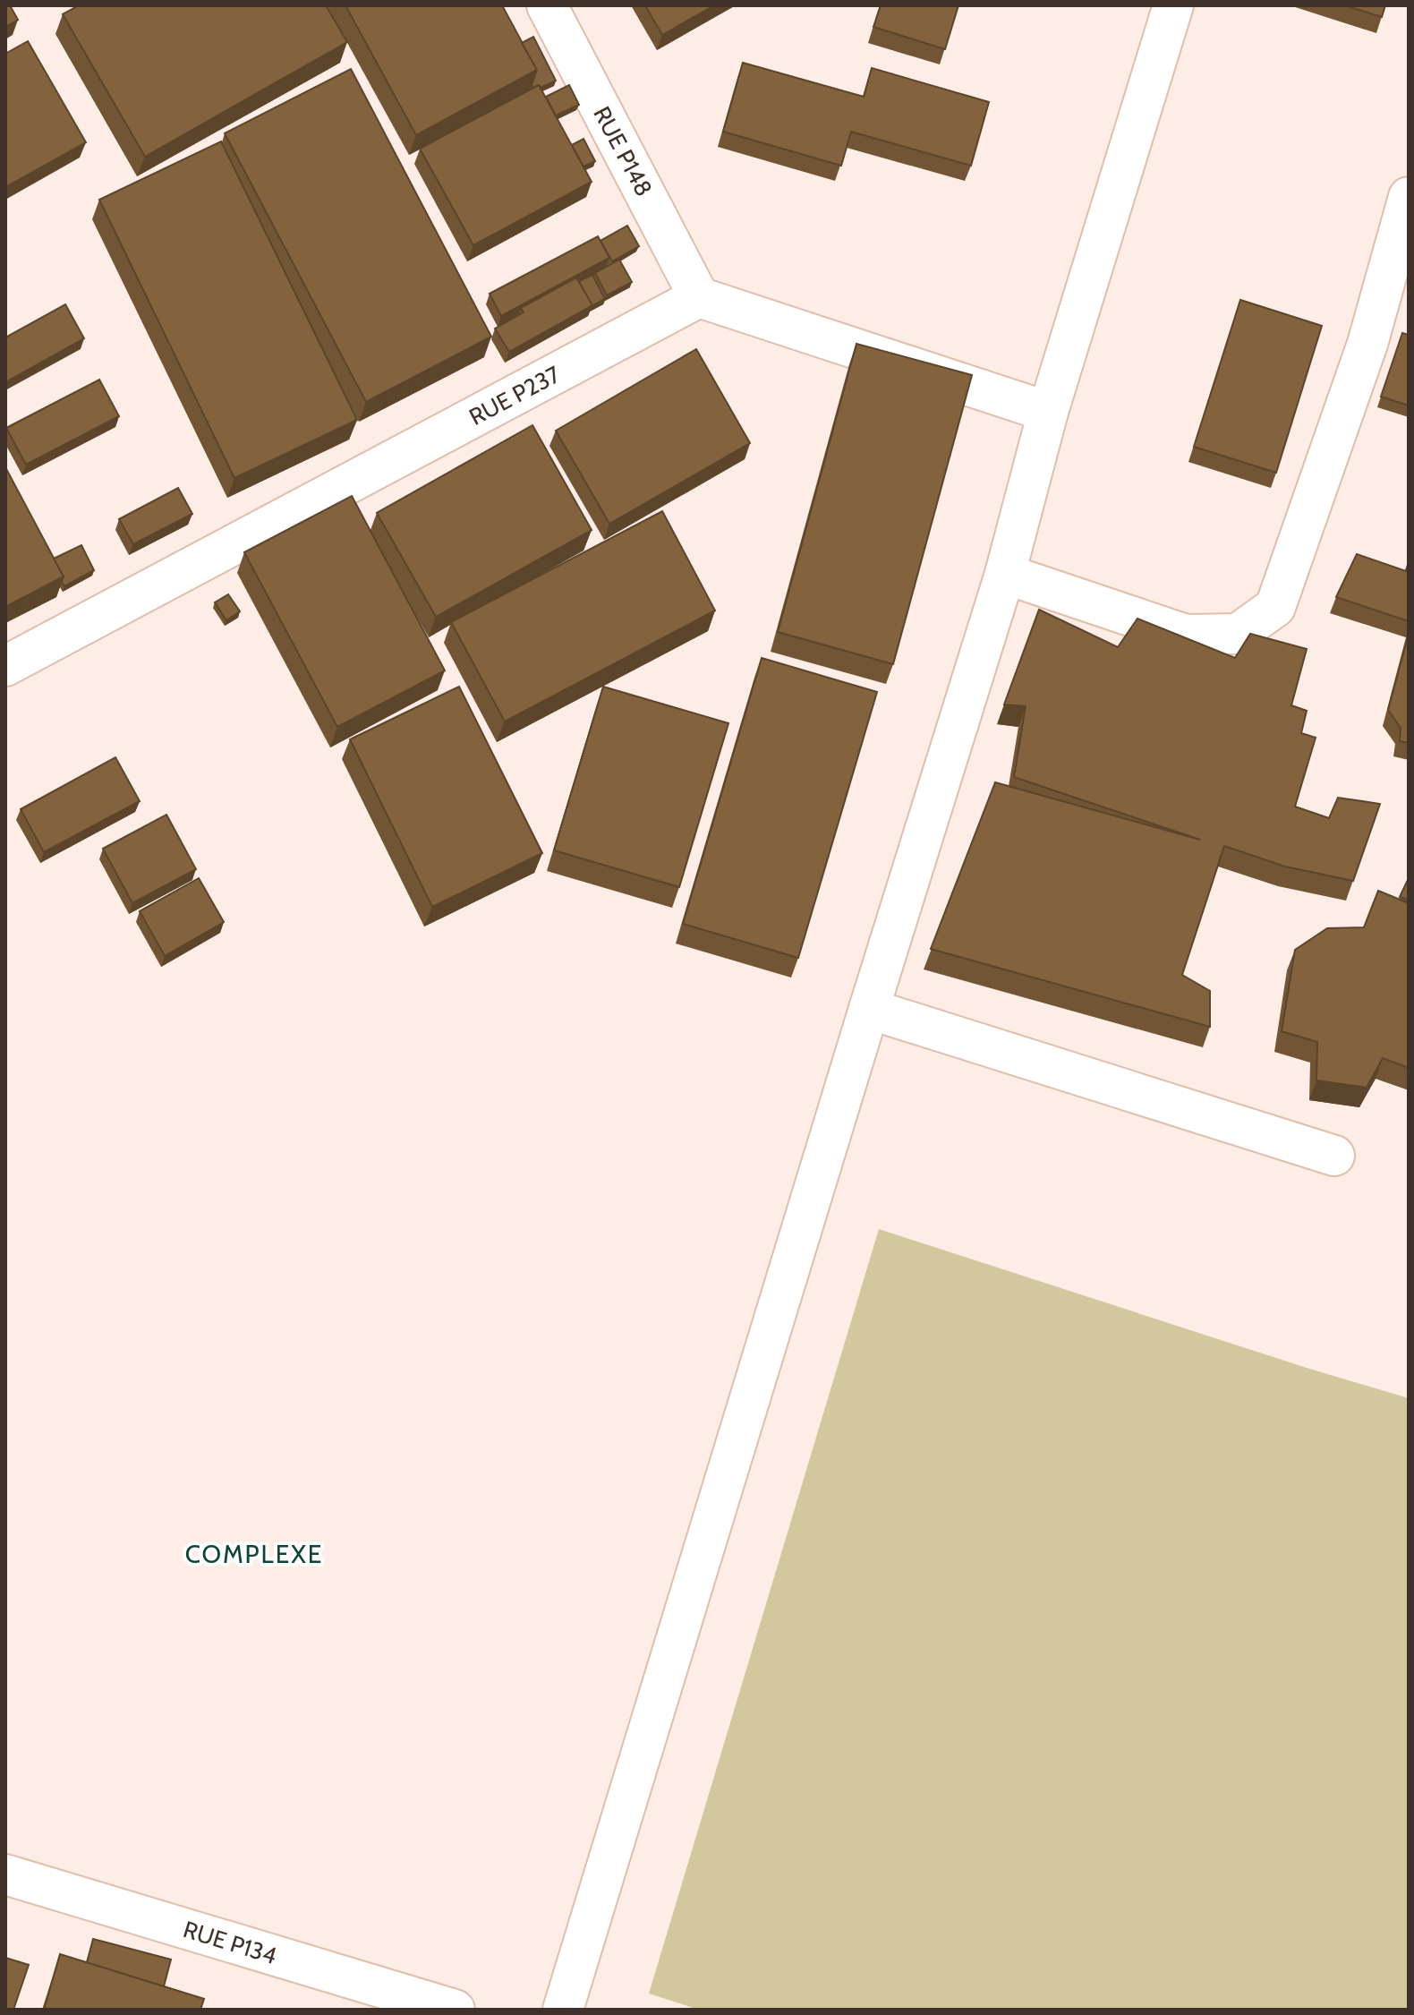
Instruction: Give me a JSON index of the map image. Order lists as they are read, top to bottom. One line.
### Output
{"streets":{"street":["RUE P148","RUE P237","RUE P134"]},"crossings":[["RUE P148","RUE P237"]],"districts":["COMPLEXE"]}
